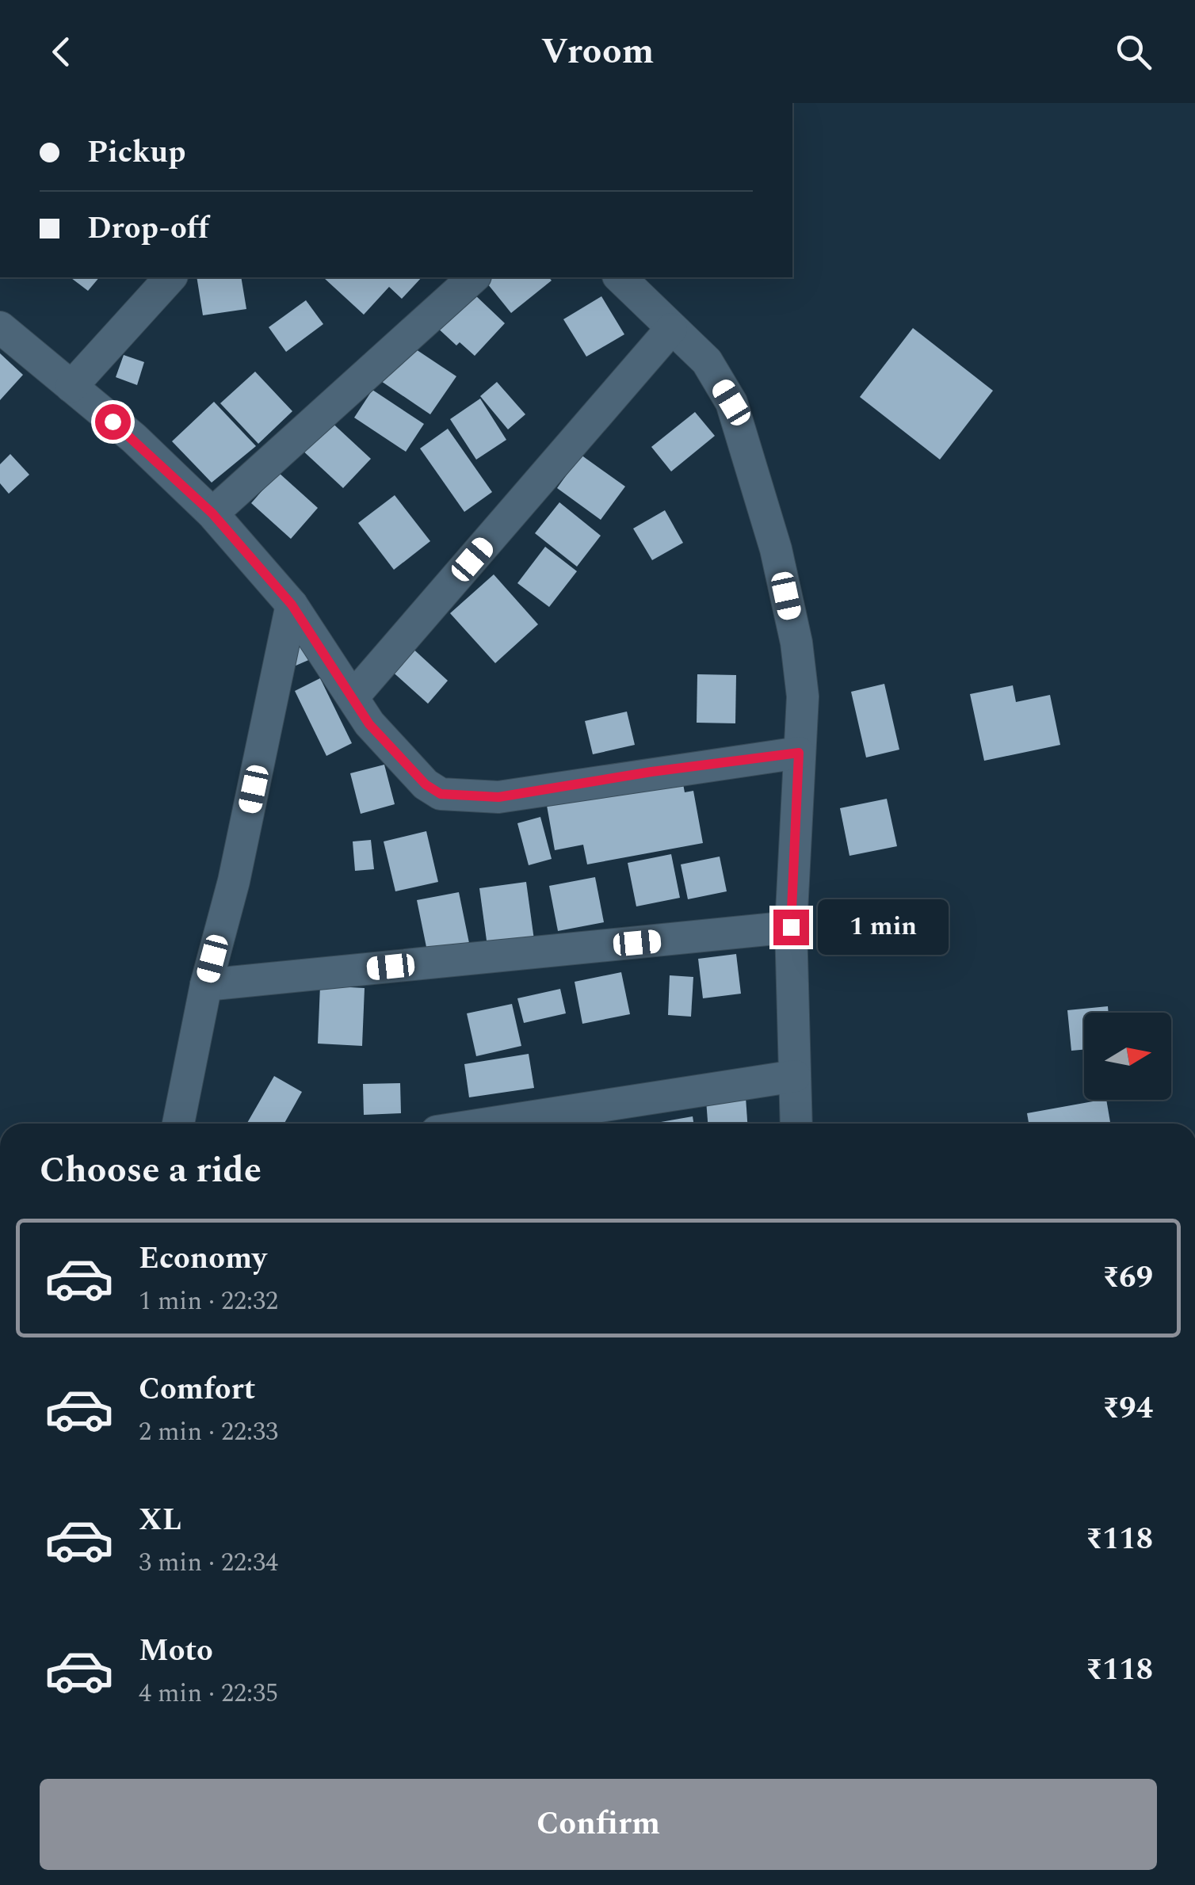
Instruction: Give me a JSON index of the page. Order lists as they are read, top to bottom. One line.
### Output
{"north":"right","page":{"header":"Vroom","banner":["Pickup","Drop-off"],"bubble":"1 min","heading":"Choose a ride","list":[{"name":"Economy","note":"1 min · 22:32","value":"₹69"},{"name":"Comfort","note":"2 min · 22:33","value":"₹94"},{"name":"XL","note":"3 min · 22:34","value":"₹118"},{"name":"Moto","note":"4 min · 22:35","value":"₹118"}],"buttons":"Confirm"}}
